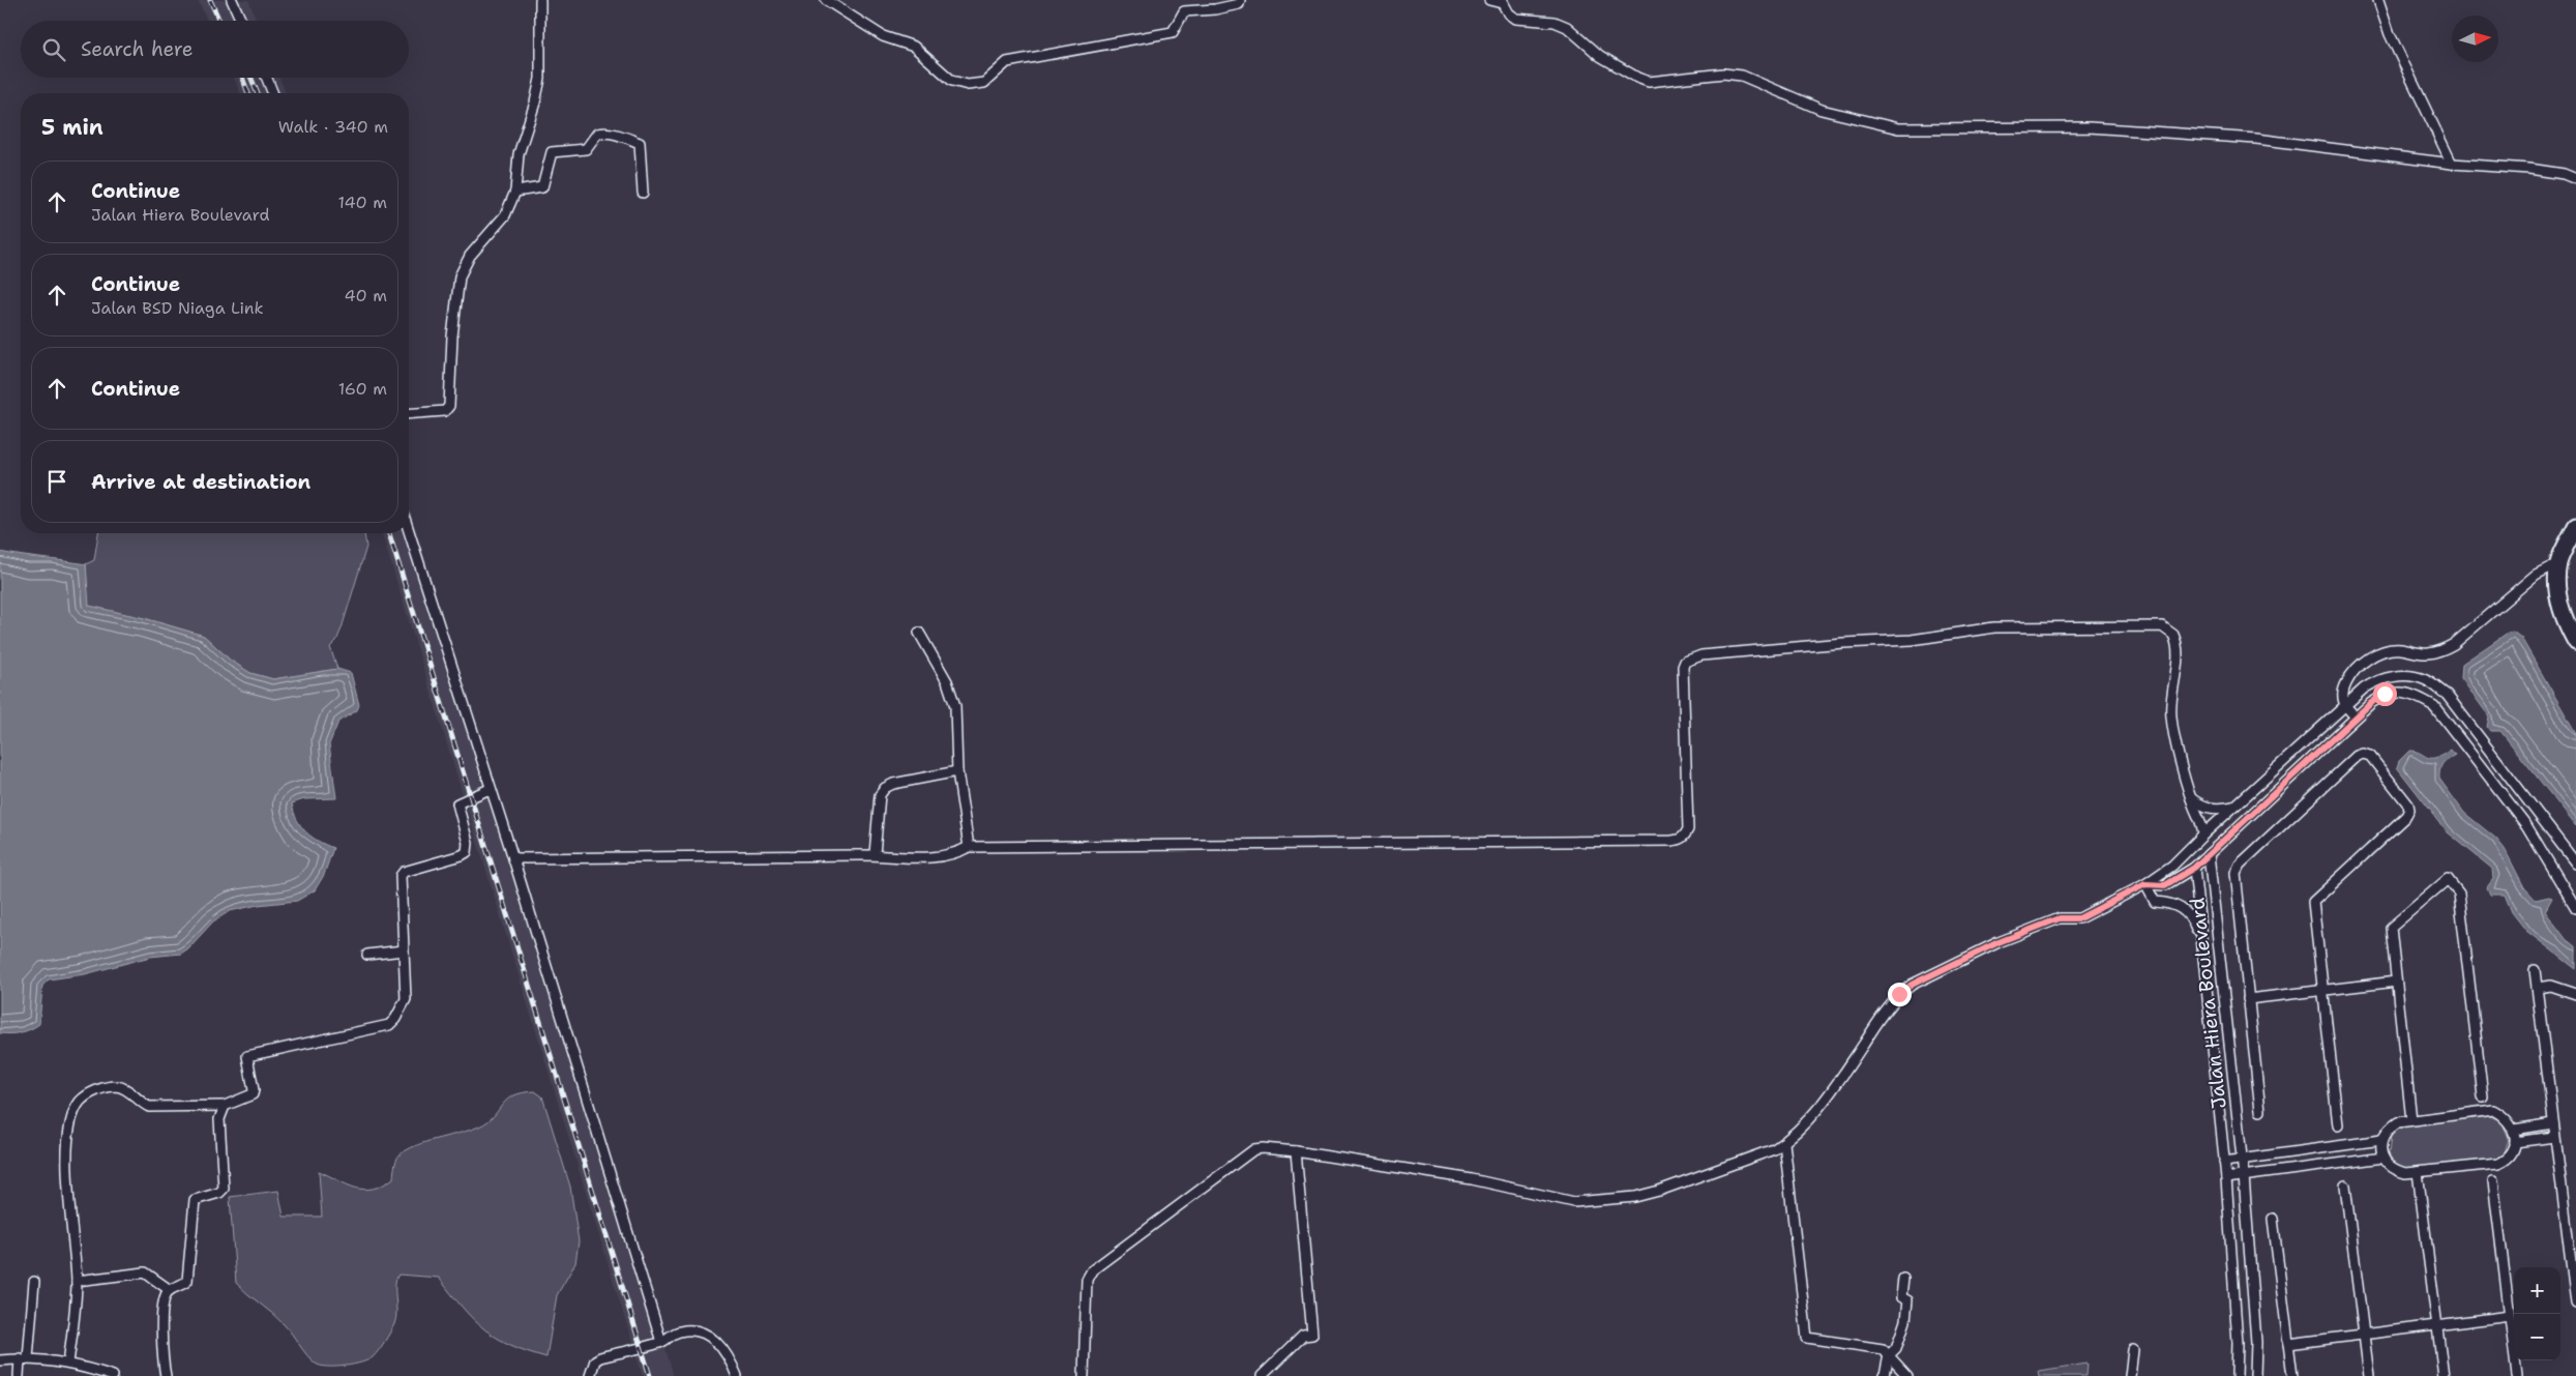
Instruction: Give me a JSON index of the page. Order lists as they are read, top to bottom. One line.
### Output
{"streets":{"street":["Jalan Hiera Boulevard"]},"north":"right","page":{"search":"Search here","heading":["5 min","Walk · 340 m"],"list":[["Continue","Jalan Hiera Boulevard","140 m"],["Continue","Jalan BSD Niaga Link","40 m"],["Continue","160 m"],"Arrive at destination"],"map_buttons":["+","−"]}}
